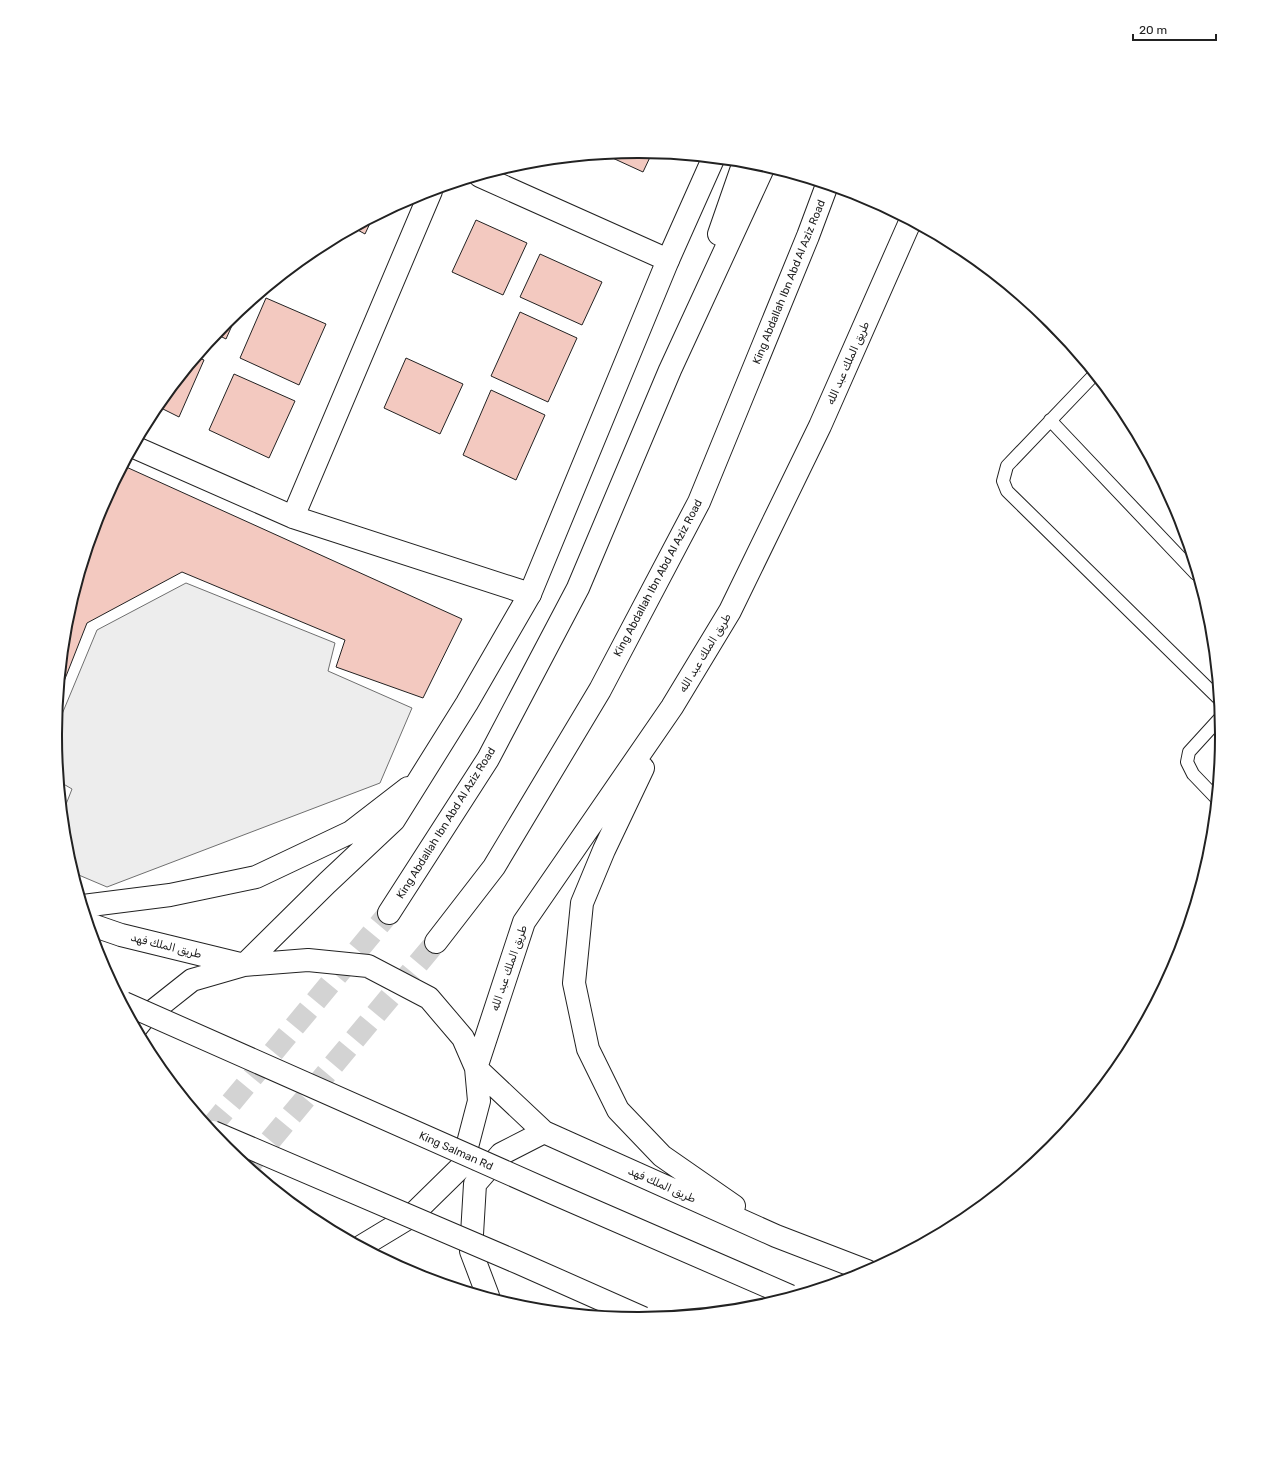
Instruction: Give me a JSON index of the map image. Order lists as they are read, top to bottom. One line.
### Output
{"streets":{"main road":["King Abdallah Ibn Abd Al Aziz Road","طريق الملك عبد الله","طريق الملك فهد","King Salman Rd"]},"crossings":[["طريق الملك عبد الله","طريق الملك فهد"]],"scale_bar":"20 m"}
